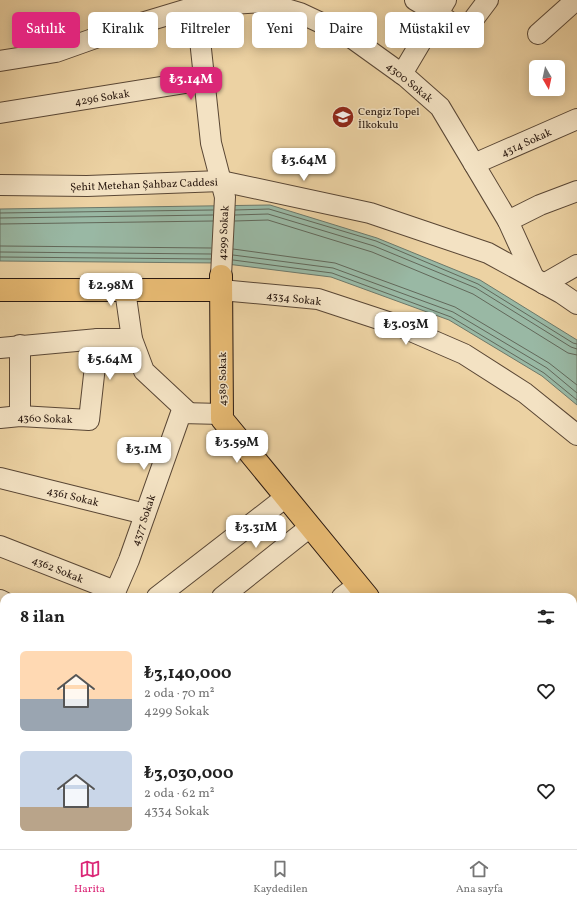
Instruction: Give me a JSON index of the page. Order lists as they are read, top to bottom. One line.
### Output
{"streets":{"main road":["4334 Sokak","4389 Sokak"],"street":["4300 Sokak","4296 Sokak","4314 Sokak","Şehit Metehan Şahbaz Caddesi","4299 Sokak","4360 Sokak","4361 Sokak","4377 Sokak","4362 Sokak"]},"crossings":[["4300 Sokak","4314 Sokak"],["4300 Sokak","Şehit Metehan Şahbaz Caddesi"],["4300 Sokak","4299 Sokak"],["4296 Sokak","4299 Sokak"],["Şehit Metehan Şahbaz Caddesi","4299 Sokak"],["4299 Sokak","4334 Sokak"],["4299 Sokak","4389 Sokak"],["4334 Sokak","4389 Sokak"],["4361 Sokak","4377 Sokak"]],"places":{"school or university":["Cengiz Topel İlkokulu"]},"north":"bottom","page":{"chip":["Satılık","Kiralık","Filtreler","Yeni","Daire","Müstakil ev"],"price":["₺3.14M","₺3.64M","₺2.98M","₺3.03M","₺5.64M","₺3.59M","₺3.1M","₺3.31M"],"heading":"8 ilan","list":[{"name":"₺3,140,000","note":"2 oda · 70 m² · 4299 Sokak"},{"name":"₺3,030,000","note":"2 oda · 62 m² · 4334 Sokak"}],"tabs":["Harita","Kaydedilen","Ana sayfa"]}}
